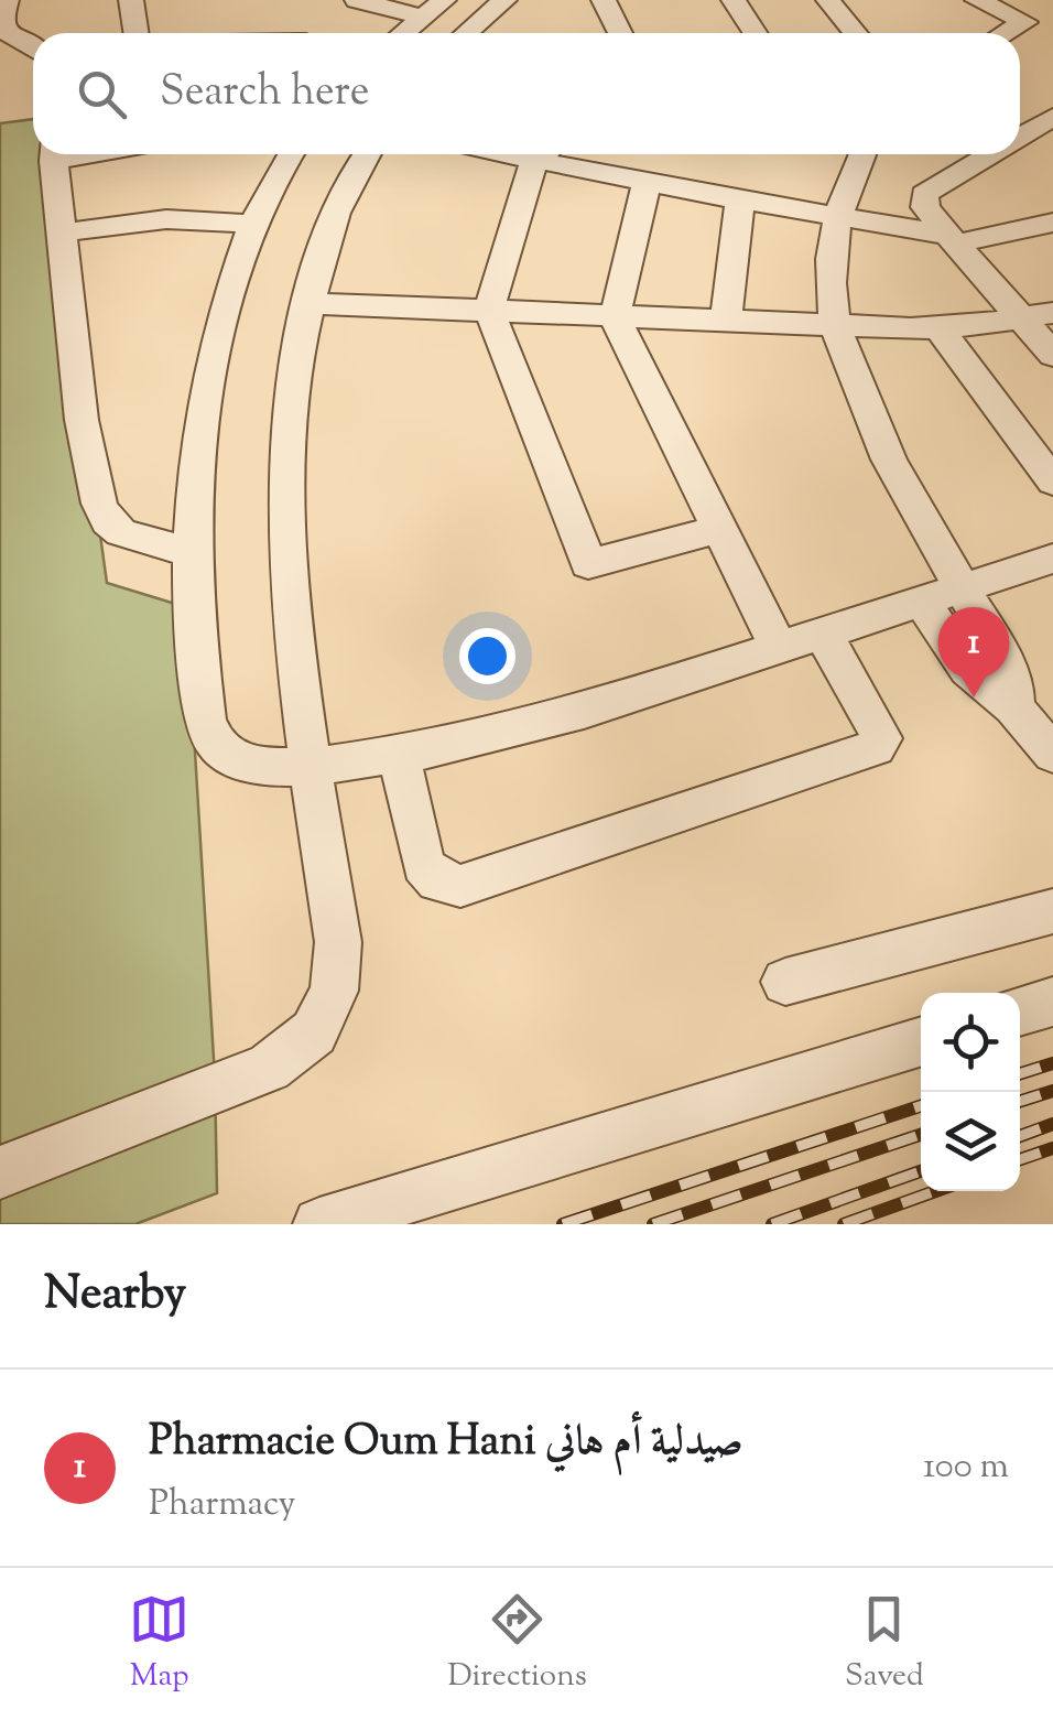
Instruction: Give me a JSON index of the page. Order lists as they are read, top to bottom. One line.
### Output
{"page":{"search":"Search here","pins":"1","heading":"Nearby","list":[{"mark":"1","name":"Pharmacie Oum Hani صيدلية أم هاني","note":"Pharmacy","value":"100 m"}],"nav":["Map","Directions","Saved"]}}
